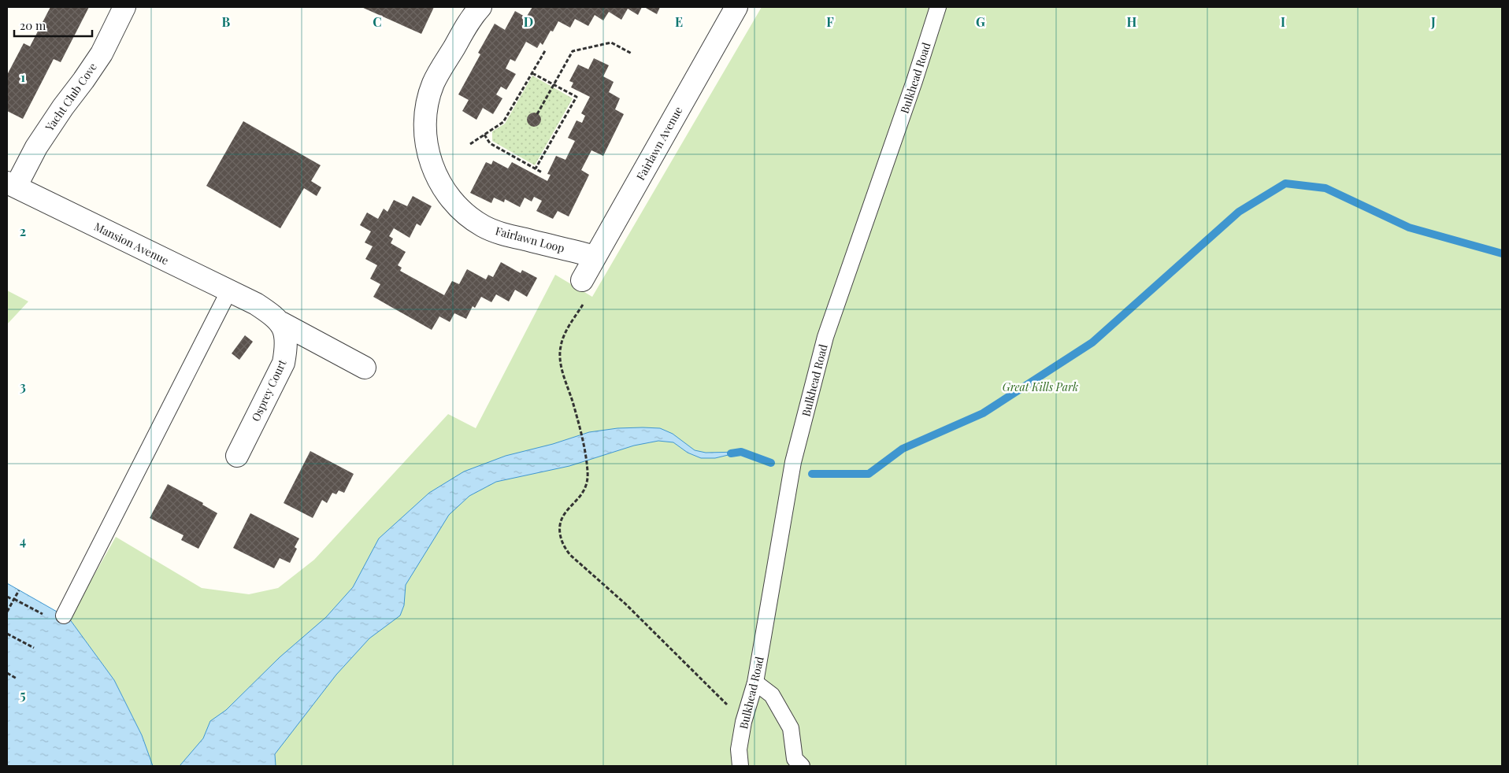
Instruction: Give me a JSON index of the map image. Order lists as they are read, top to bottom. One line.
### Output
{"streets":{"street":["Yacht Club Cove","Fairlawn Avenue","Fairlawn Loop","Mansion Avenue","Osprey Court"],"lane":["Bulkhead Road"]},"crossings":[["Yacht Club Cove","Mansion Avenue"],["Fairlawn Avenue","Fairlawn Loop"],["Mansion Avenue","Osprey Court"]],"parks":["Great Kills Park"],"scale_bar":"20 m","grid":{"columns":["B","C","D","E","F","G","H","I","J"],"rows":["1","2","3","4","5"]}}
